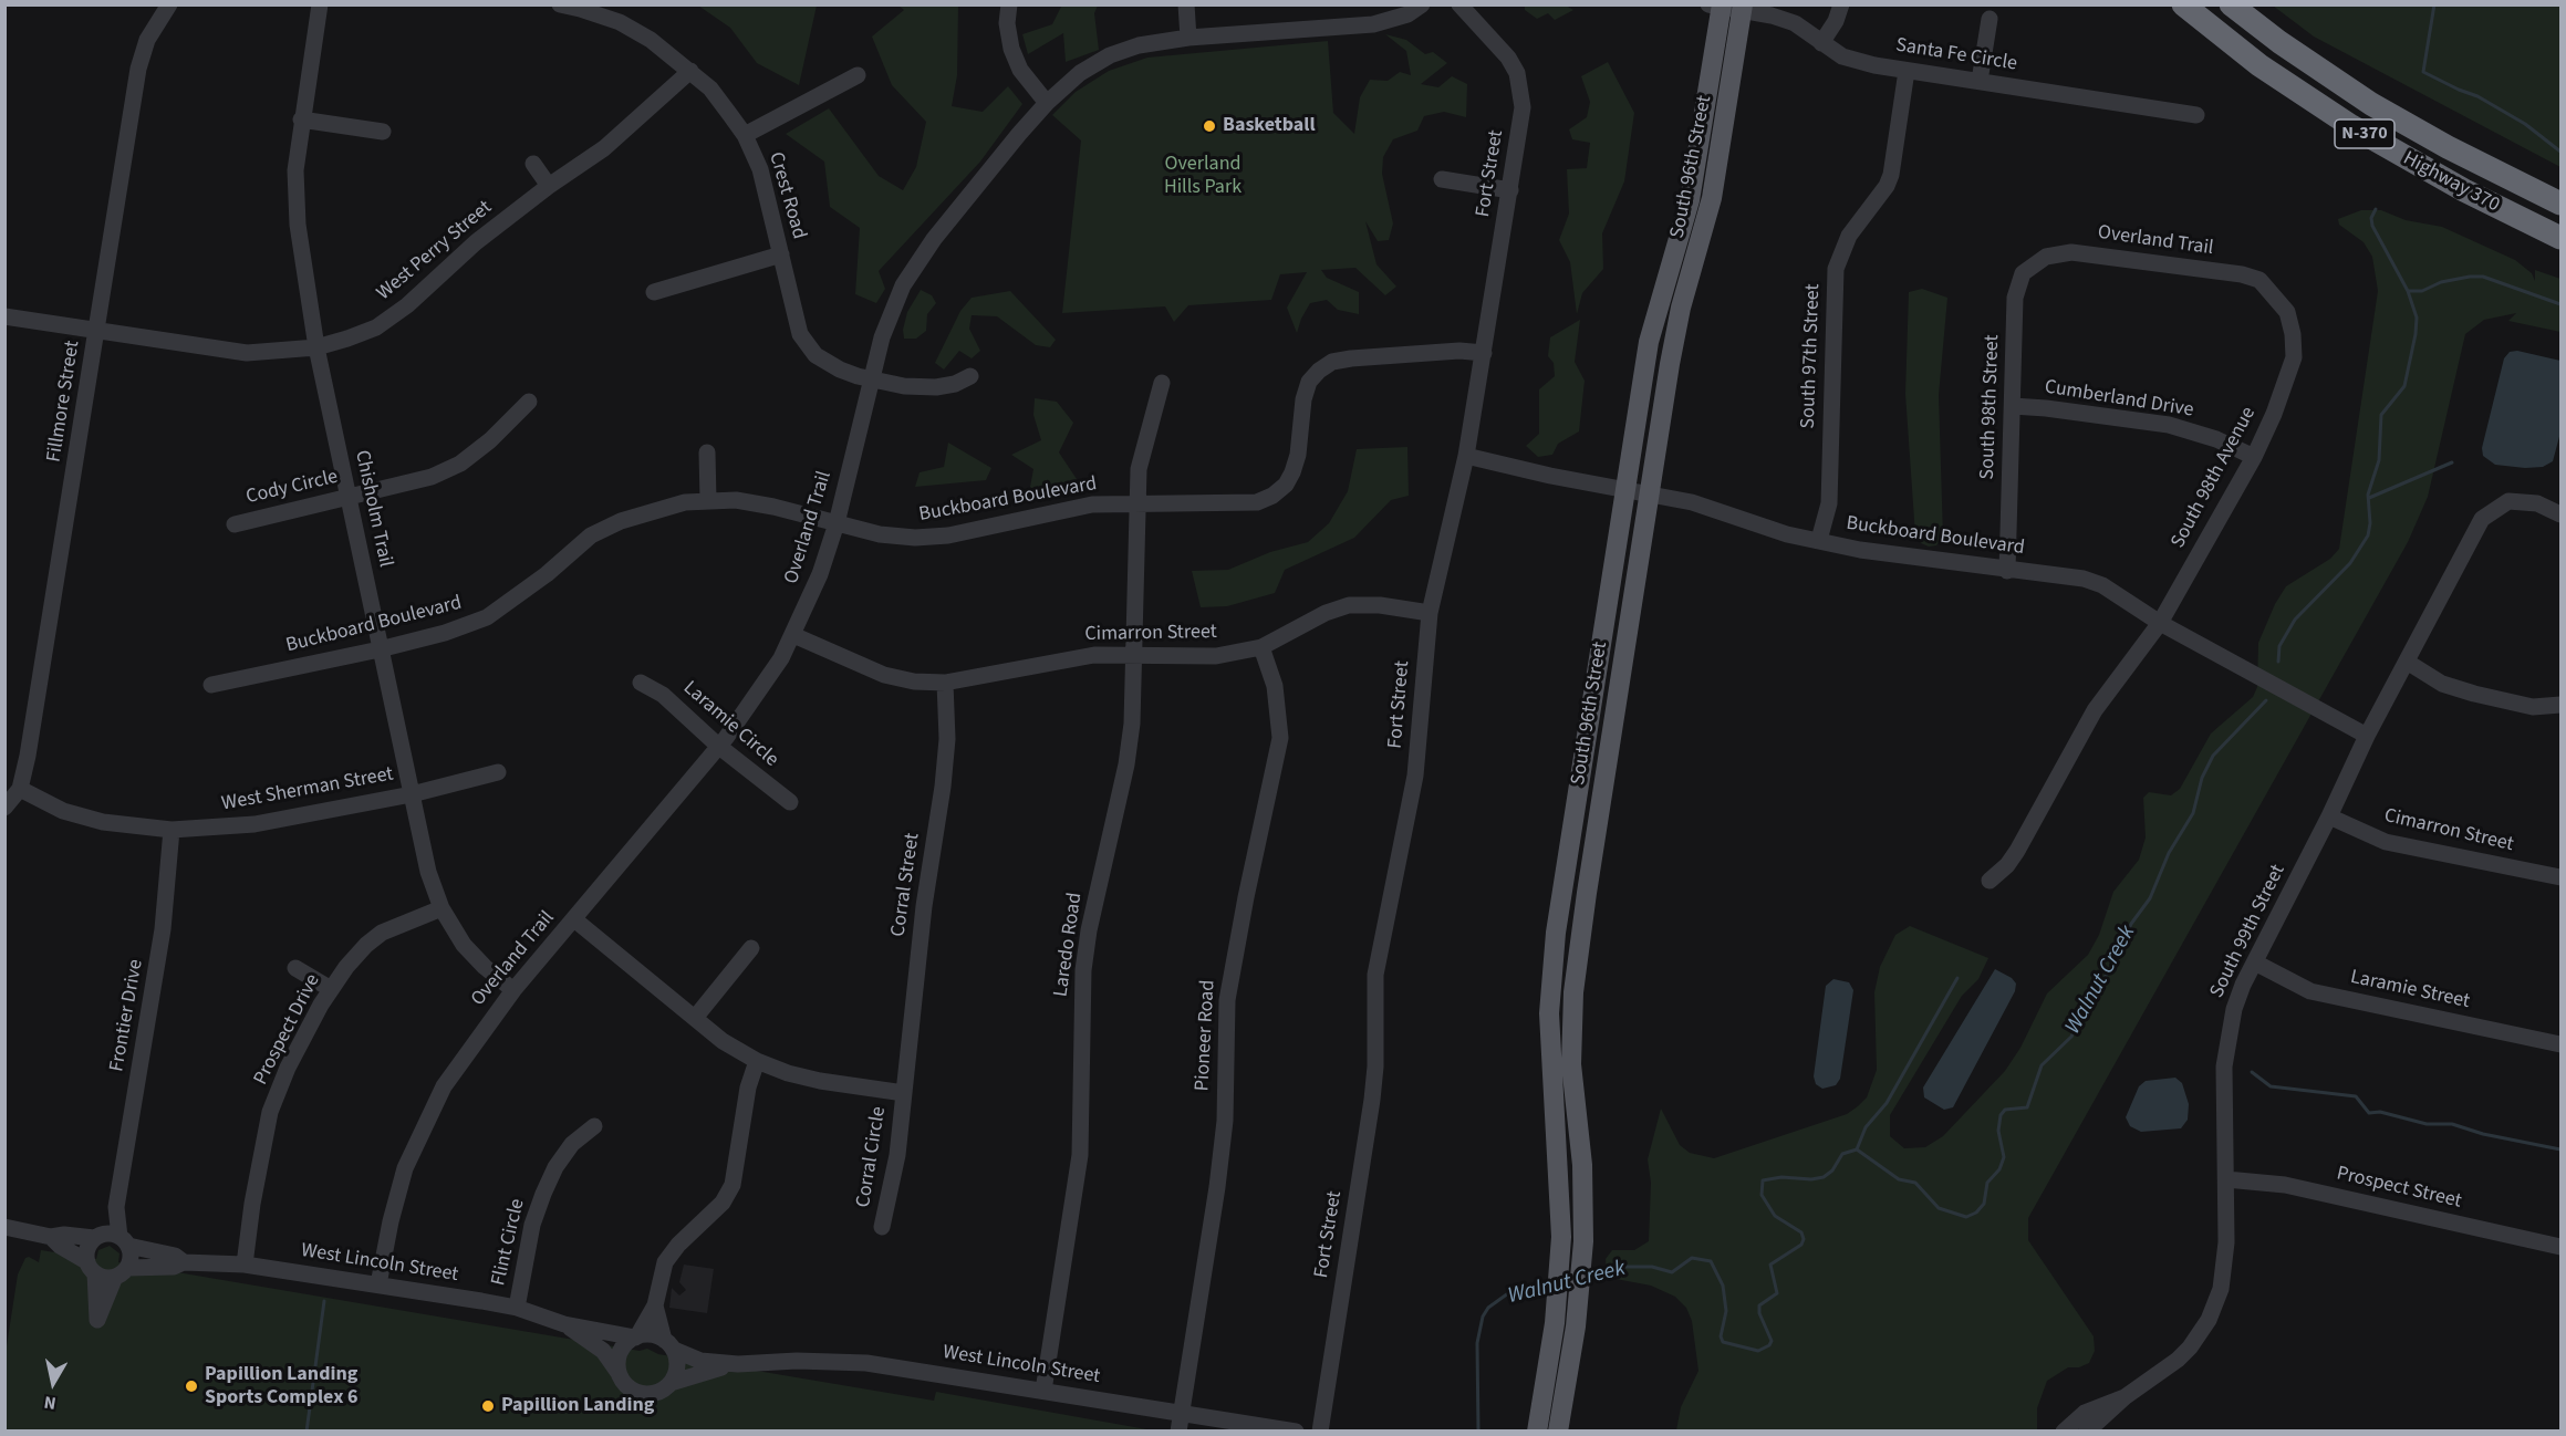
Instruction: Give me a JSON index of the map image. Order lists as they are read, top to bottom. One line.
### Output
{"streets":{"highway":["N-370","Highway 370"],"main road":["South 96th Street"],"street":["Santa Fe Circle","Fort Street","Crest Road","Overland Trail","West Perry Street","South 97th Street","Cumberland Drive","Fillmore Street","South 98th Street","South 98th Avenue","Cody Circle","Buckboard Boulevard","Chisholm Trail","Cimarron Street","Laramie Circle","West Sherman Street","Corral Street","South 99th Street","Laredo Road","Laramie Street","Frontier Drive","Prospect Drive","Pioneer Road","Corral Circle","Prospect Street","Flint Circle","West Lincoln Street"]},"crossings":[["Santa Fe Circle","South 96th Street"],["Santa Fe Circle","South 97th Street"],["South 96th Street","Buckboard Boulevard"],["Fort Street","Buckboard Boulevard"],["Fort Street","Cimarron Street"],["Crest Road","Overland Trail"],["Crest Road","West Perry Street"],["Overland Trail","South 98th Street"],["Overland Trail","South 98th Avenue"],["Overland Trail","Buckboard Boulevard"],["Overland Trail","Chisholm Trail"],["Overland Trail","Cimarron Street"],["Overland Trail","Laramie Circle"],["Overland Trail","West Lincoln Street"],["West Perry Street","Fillmore Street"],["West Perry Street","Chisholm Trail"],["South 97th Street","Buckboard Boulevard"],["Cumberland Drive","South 98th Street"],["Cumberland Drive","South 98th Avenue"],["Fillmore Street","West Sherman Street"],["South 98th Street","Buckboard Boulevard"],["South 98th Avenue","Buckboard Boulevard"],["Cody Circle","Chisholm Trail"],["Buckboard Boulevard","Chisholm Trail"],["Buckboard Boulevard","South 99th Street"],["Buckboard Boulevard","Laredo Road"],["Chisholm Trail","West Sherman Street"],["Chisholm Trail","Prospect Drive"],["Cimarron Street","Corral Street"],["Cimarron Street","South 99th Street"],["Cimarron Street","Laredo Road"],["Cimarron Street","Pioneer Road"],["West Sherman Street","Frontier Drive"],["Corral Street","Corral Circle"],["South 99th Street","Laramie Street"],["South 99th Street","Prospect Street"],["Laredo Road","West Lincoln Street"],["Frontier Drive","West Lincoln Street"],["Prospect Drive","West Lincoln Street"],["Pioneer Road","West Lincoln Street"],["Flint Circle","West Lincoln Street"]],"water":["Walnut Creek"],"parks":["Overland Hills Park"],"places":["Basketball","Papillion Landing Sports Complex 6","Papillion Landing"],"north":"bottom"}
